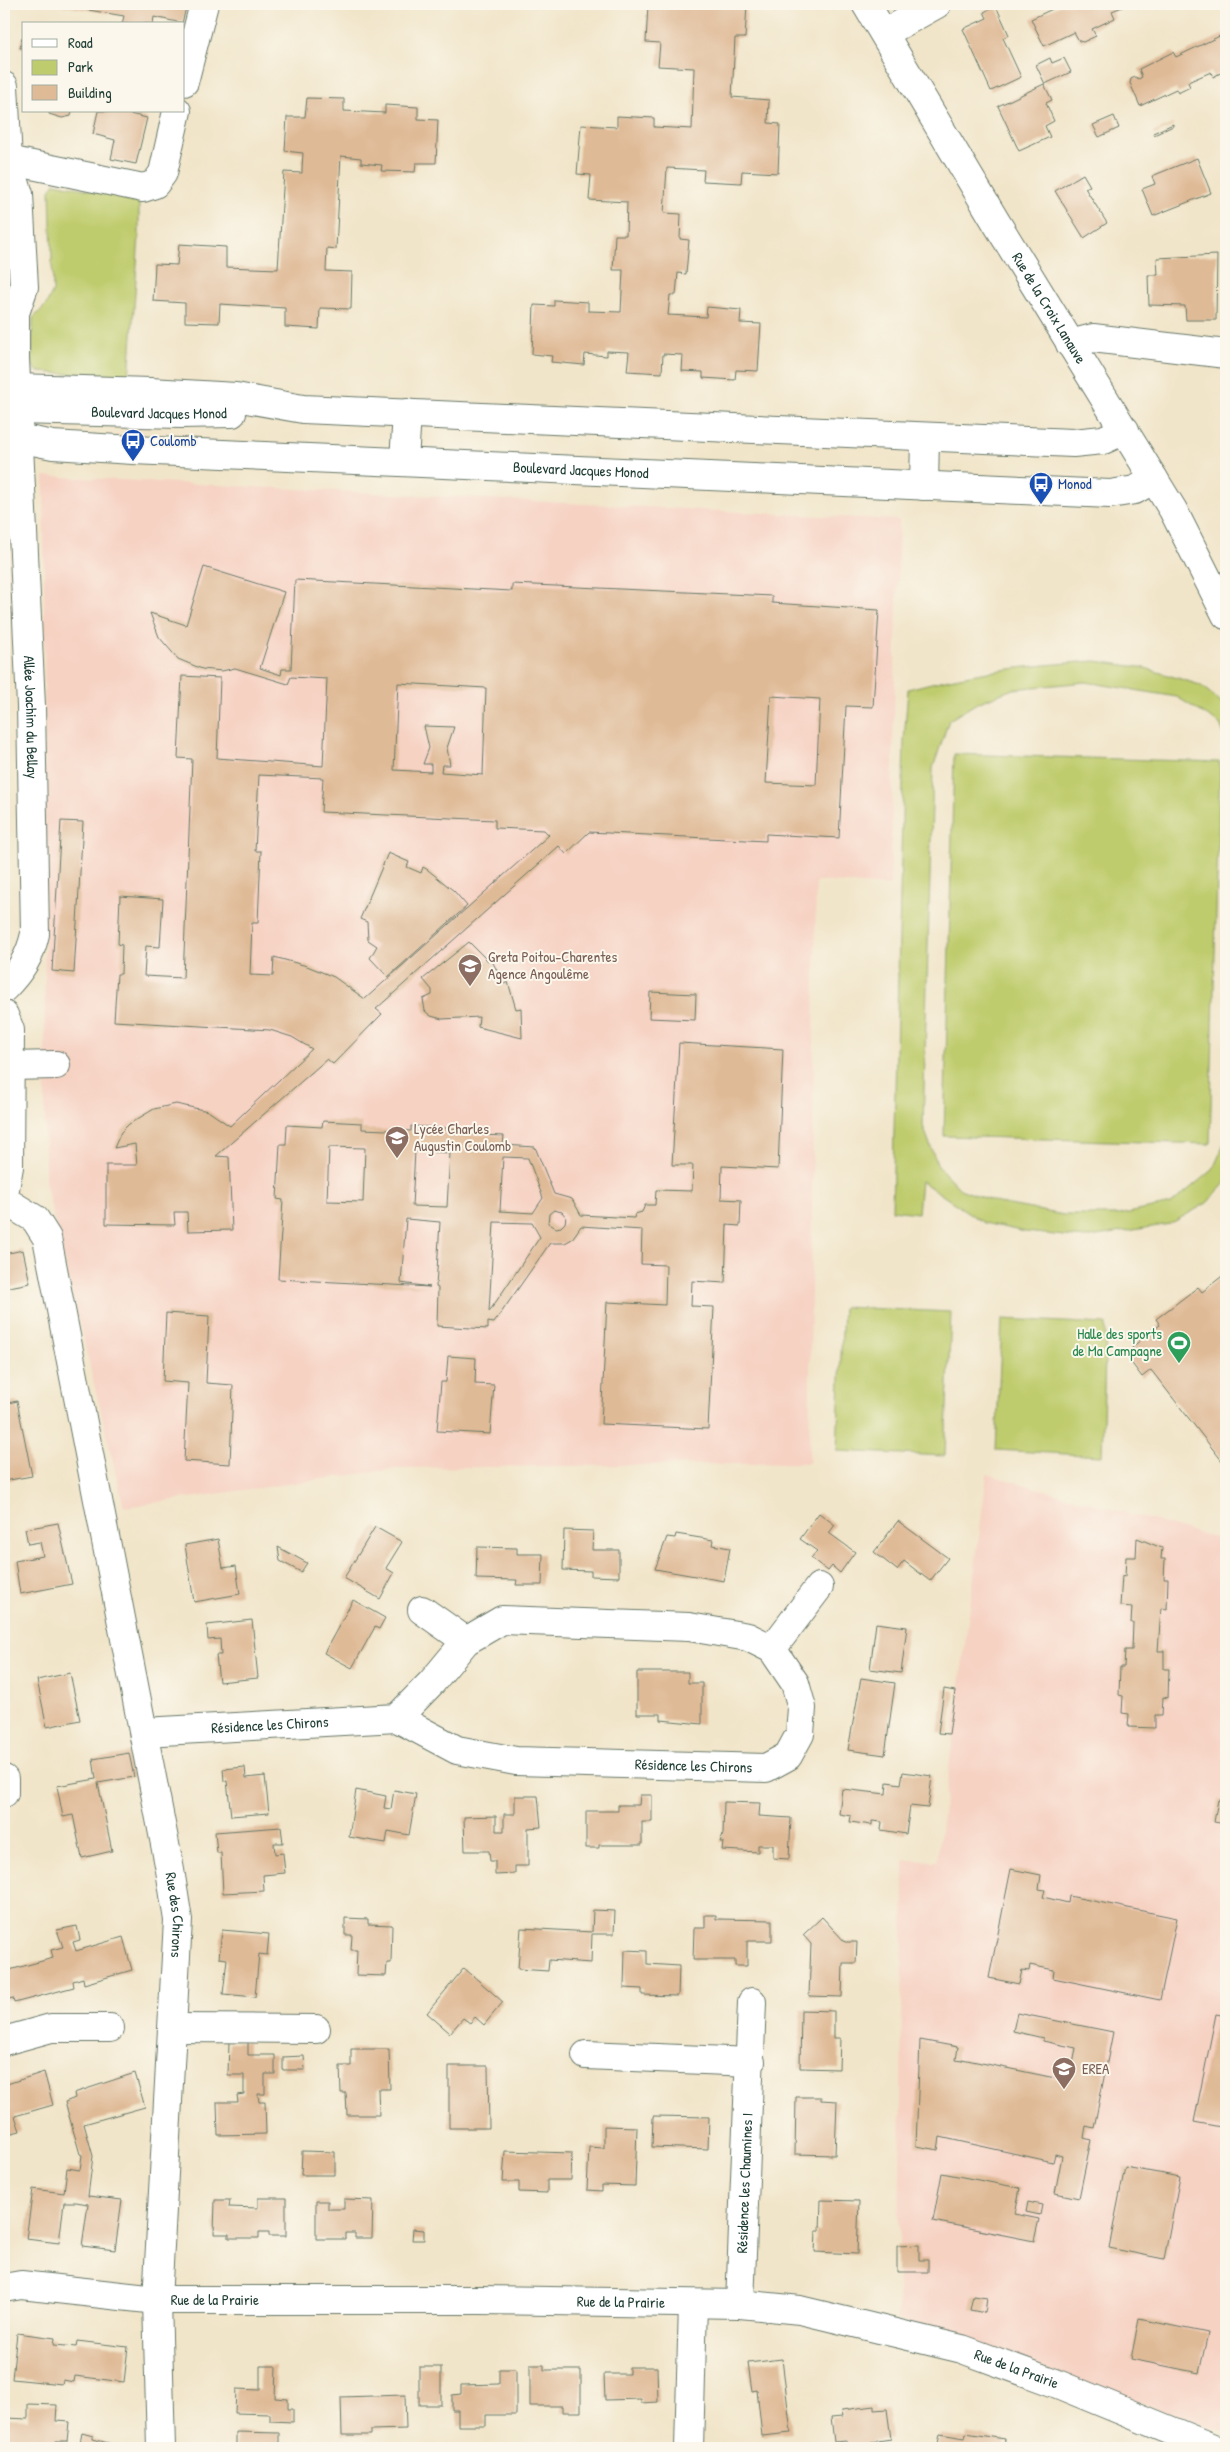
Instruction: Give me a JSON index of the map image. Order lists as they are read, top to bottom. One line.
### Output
{"streets":{"street":["Rue de la Croix Lanauve","Boulevard Jacques Monod","Allée Joachim du Bellay","Résidence les Chirons","Rue des Chirons","Résidence les Chaumines I","Rue de la Prairie"]},"crossings":[["Rue de la Croix Lanauve","Boulevard Jacques Monod"],["Boulevard Jacques Monod","Allée Joachim du Bellay"],["Résidence les Chirons","Rue des Chirons"],["Rue des Chirons","Rue de la Prairie"],["Résidence les Chaumines I","Rue de la Prairie"]],"places":{"bus stop":["Coulomb","Monod"],"school or university":["Greta Poitou-Charentes Agence Angoulême","Lycée Charles Augustin Coulomb","EREA"],"sports":["Halle des sports de Ma Campagne"]},"legend":["Road","Park","Building"]}
